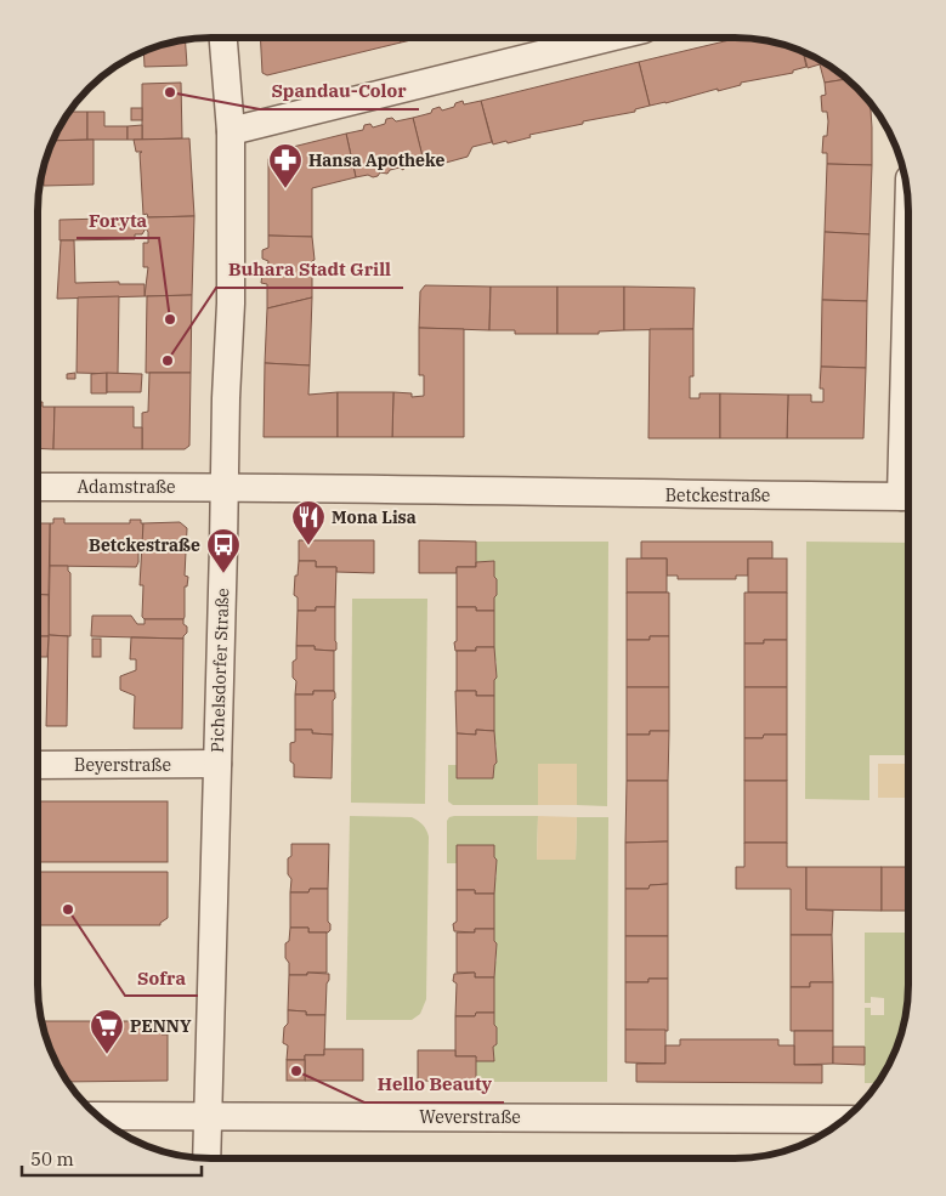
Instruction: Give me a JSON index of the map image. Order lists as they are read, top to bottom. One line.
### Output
{"streets":{"street":["Adamstraße","Betckestraße","Pichelsdorfer Straße","Beyerstraße","Weverstraße"]},"crossings":[["Adamstraße","Betckestraße"],["Adamstraße","Pichelsdorfer Straße"],["Betckestraße","Pichelsdorfer Straße"],["Pichelsdorfer Straße","Beyerstraße"],["Pichelsdorfer Straße","Weverstraße"]],"places":{"other":["Spandau-Color","Foryta","Buhara Stadt Grill","Sofra","Hello Beauty"],"pharmacy":["Hansa Apotheke"],"restaurant":["Mona Lisa"],"bus stop":["Betckestraße"],"supermarket":["PENNY"]},"scale_bar":"50 m"}
